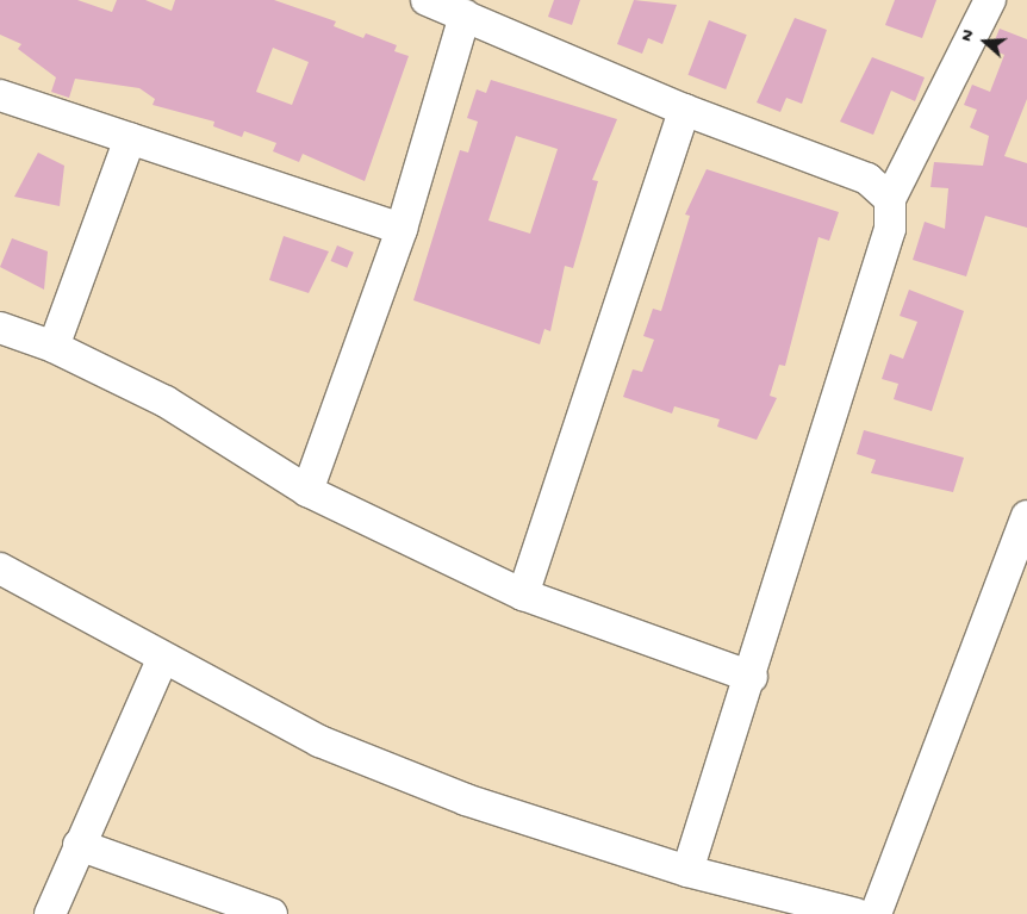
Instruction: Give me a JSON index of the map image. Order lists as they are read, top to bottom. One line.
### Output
{"north":"left"}
